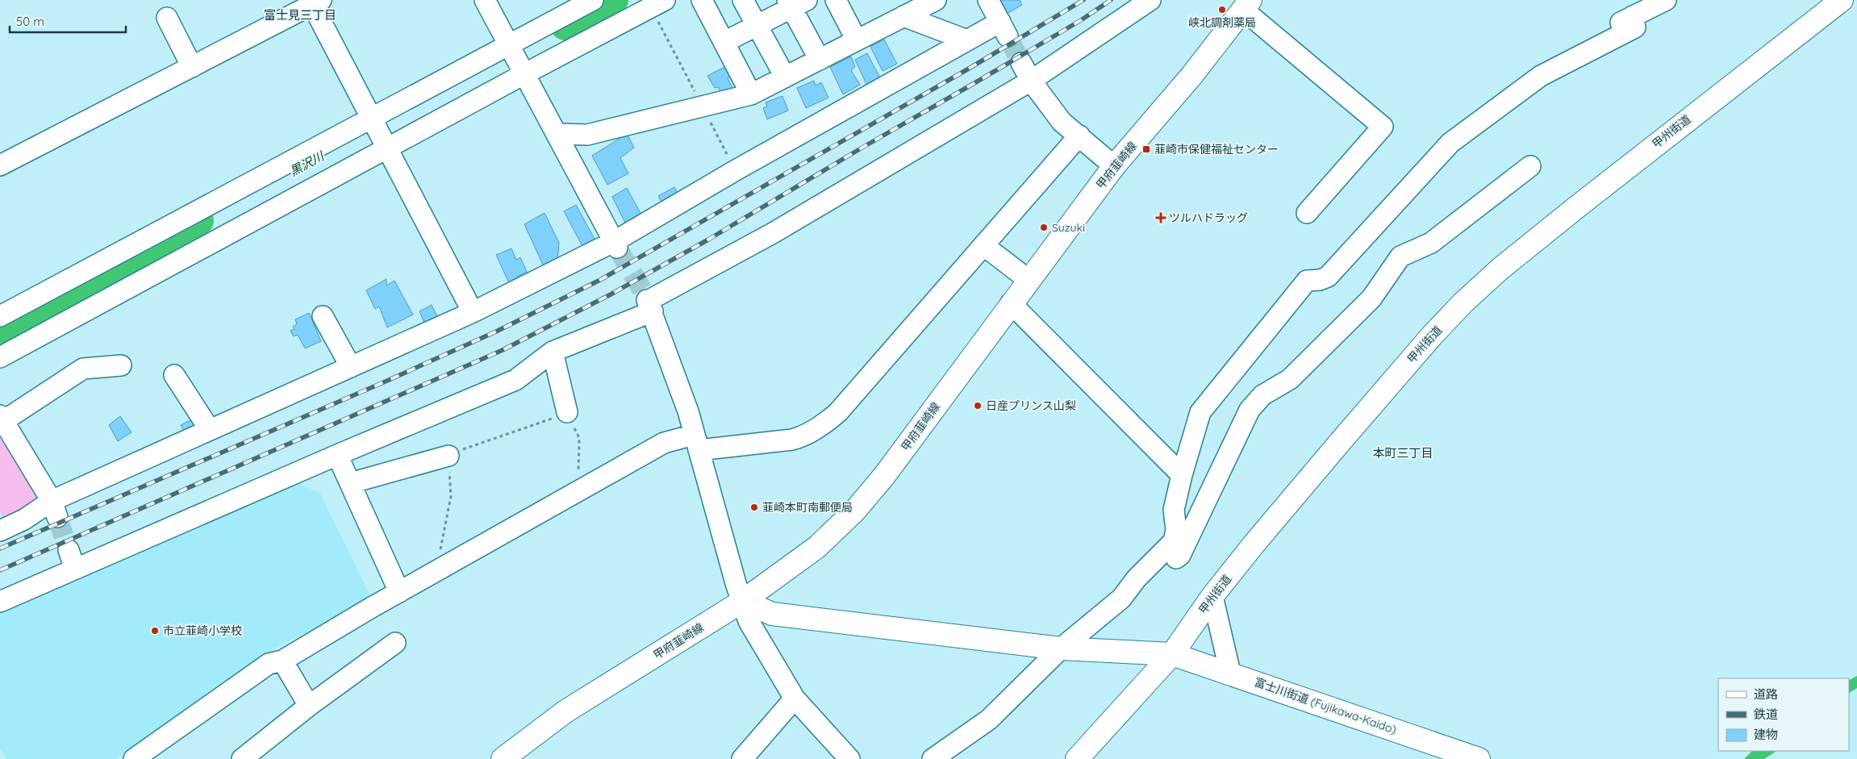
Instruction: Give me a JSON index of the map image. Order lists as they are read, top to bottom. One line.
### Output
{"streets":{"main road":["甲州街道","甲府韮崎線","富士川街道 (Fujikawa-Kaido)"]},"crossings":[["甲州街道","富士川街道 (Fujikawa-Kaido)"],["甲府韮崎線","富士川街道 (Fujikawa-Kaido)"]],"districts":["富士見三丁目","本町三丁目"],"water":["黒沢川"],"places":{"other":["峡北調剤薬局","Suzuki","日産プリンス山梨","韮崎本町南郵便局","市立韮崎小学校"],"transit":["韮崎市保健福祉センター"],"health":["ツルハドラッグ"]},"legend":["道路","鉄道","建物"],"scale_bar":"50 m"}
